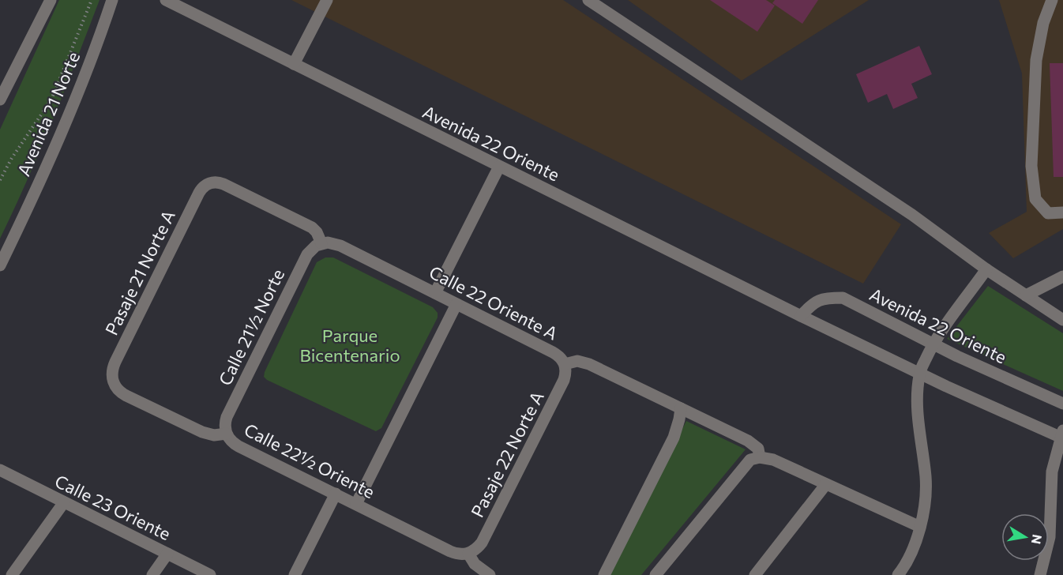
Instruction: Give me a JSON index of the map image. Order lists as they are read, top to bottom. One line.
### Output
{"streets":{"street":["Avenida 21 Norte","Avenida 22 Oriente","Pasaje 21 Norte A","Calle 22 Oriente A","Calle 21½ Norte","Pasaje 22 Norte A","Calle 22½ Oriente","Calle 23 Oriente"]},"crossings":[["Pasaje 21 Norte A","Calle 22 Oriente A"],["Pasaje 21 Norte A","Calle 21½ Norte"],["Pasaje 21 Norte A","Calle 22½ Oriente"],["Calle 22 Oriente A","Calle 21½ Norte"],["Calle 22 Oriente A","Pasaje 22 Norte A"],["Calle 21½ Norte","Calle 22½ Oriente"],["Pasaje 22 Norte A","Calle 22½ Oriente"]],"parks":["Parque Bicentenario"],"north":"right"}
